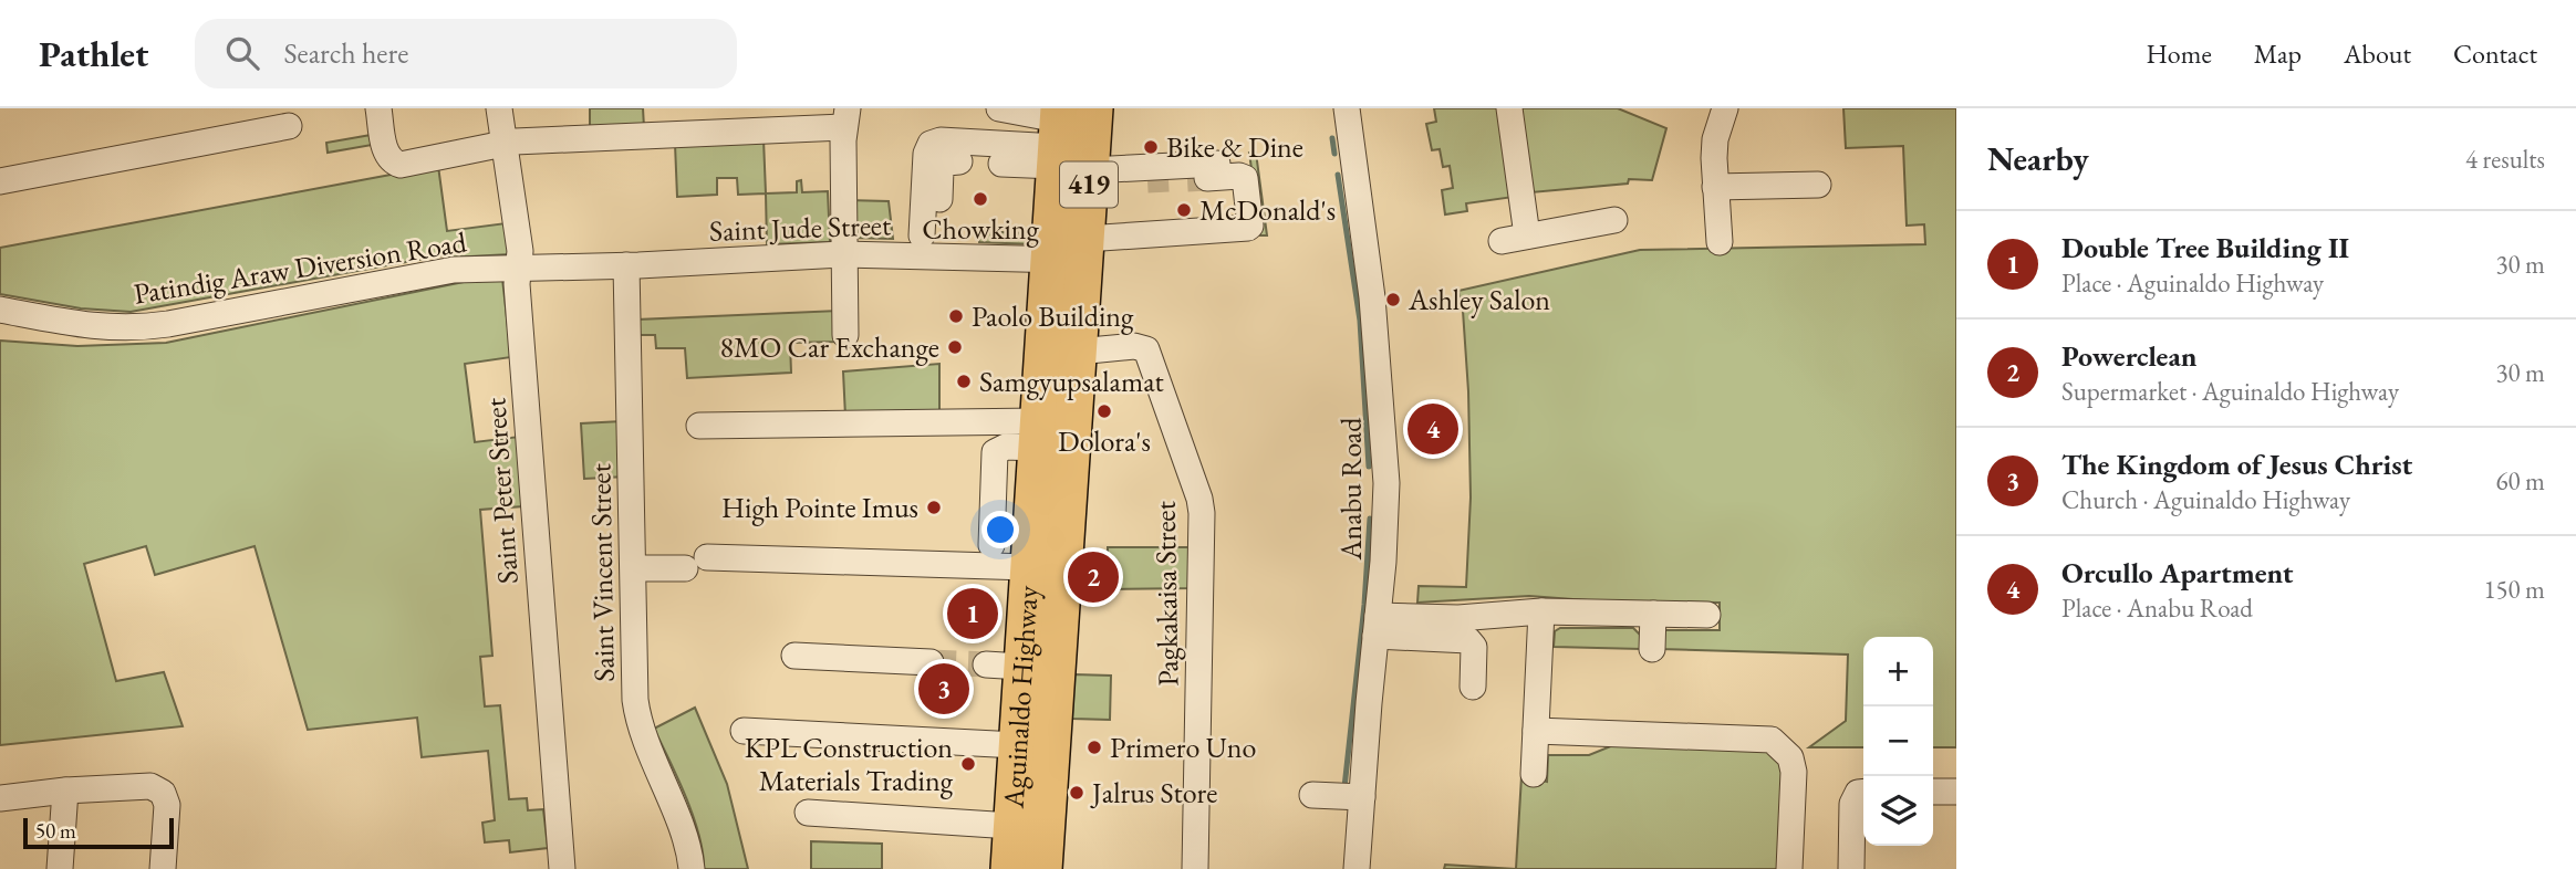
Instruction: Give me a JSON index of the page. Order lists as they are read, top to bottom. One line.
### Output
{"streets":{"highway":["419","Aguinaldo Highway"],"street":["Saint Jude Street","Patindig Araw Diversion Road","Anabu Road","Saint Peter Street","Saint Vincent Street","Pagkakaisa Street"]},"crossings":[["Saint Jude Street","Patindig Araw Diversion Road"],["Saint Jude Street","Saint Peter Street"],["Saint Jude Street","Saint Vincent Street"],["Saint Jude Street","Aguinaldo Highway"],["Patindig Araw Diversion Road","Saint Peter Street"],["Pagkakaisa Street","Aguinaldo Highway"]],"places":["Bike & Dine","Chowking","McDonald's","Ashley Salon","Paolo Building","8MO Car Exchange","Samgyupsalamat","Dolora's","High Pointe Imus","Primero Uno","KPL Construction Materials Trading","Jalrus Store"],"scale_bar":"50 m","page":{"header":"Pathlet","search":"Search here","nav":["Home","Map","About","Contact"],"heading":["Nearby","4 results"],"list":[{"mark":"1","name":"Double Tree Building II","note":"Place · Aguinaldo Highway","value":"30 m"},{"mark":"2","name":"Powerclean","note":"Supermarket · Aguinaldo Highway","value":"30 m"},{"mark":"3","name":"The Kingdom of Jesus Christ","note":"Church · Aguinaldo Highway","value":"60 m"},{"mark":"4","name":"Orcullo Apartment","note":"Place · Anabu Road","value":"150 m"}],"pins":["4","2","1","3"],"map_buttons":["+","−"],"scale":"50 m"}}
